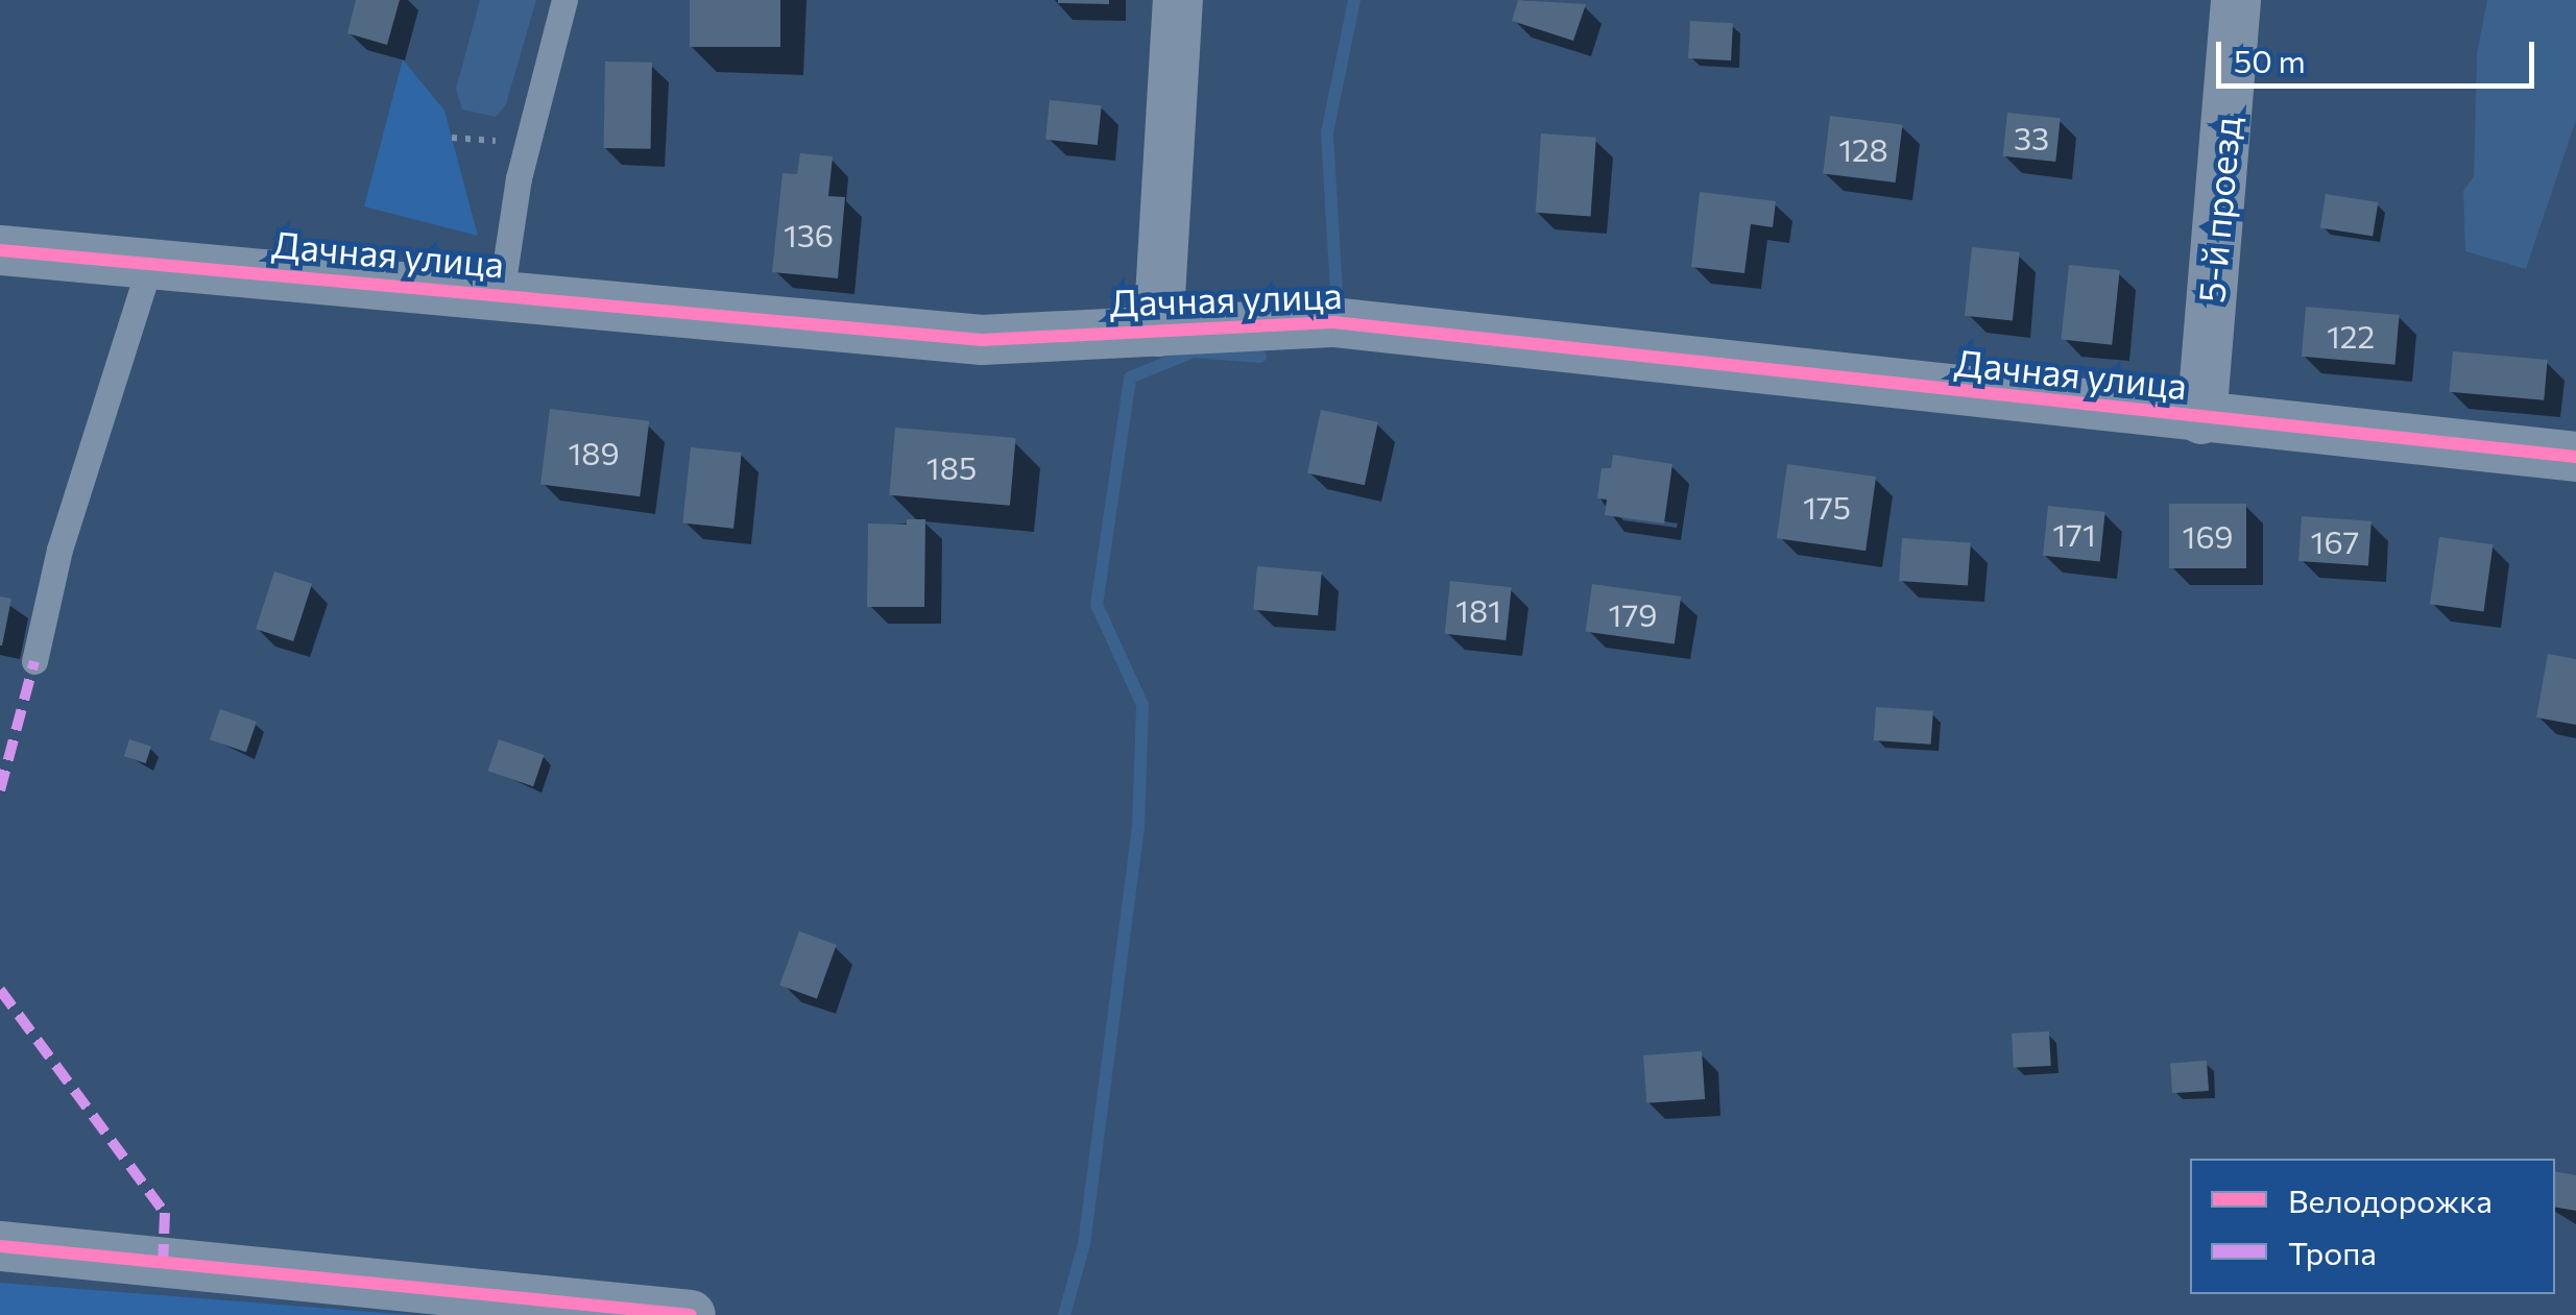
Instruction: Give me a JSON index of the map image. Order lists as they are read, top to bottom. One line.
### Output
{"streets":{"street":["5-й проезд","Дачная улица"]},"crossings":[["5-й проезд","Дачная улица"]],"house_numbers":["33","128","136","122","189","185","175","171","169","167","181","179"],"legend":["Велодорожка","Тропа"],"scale_bar":"50 m"}
